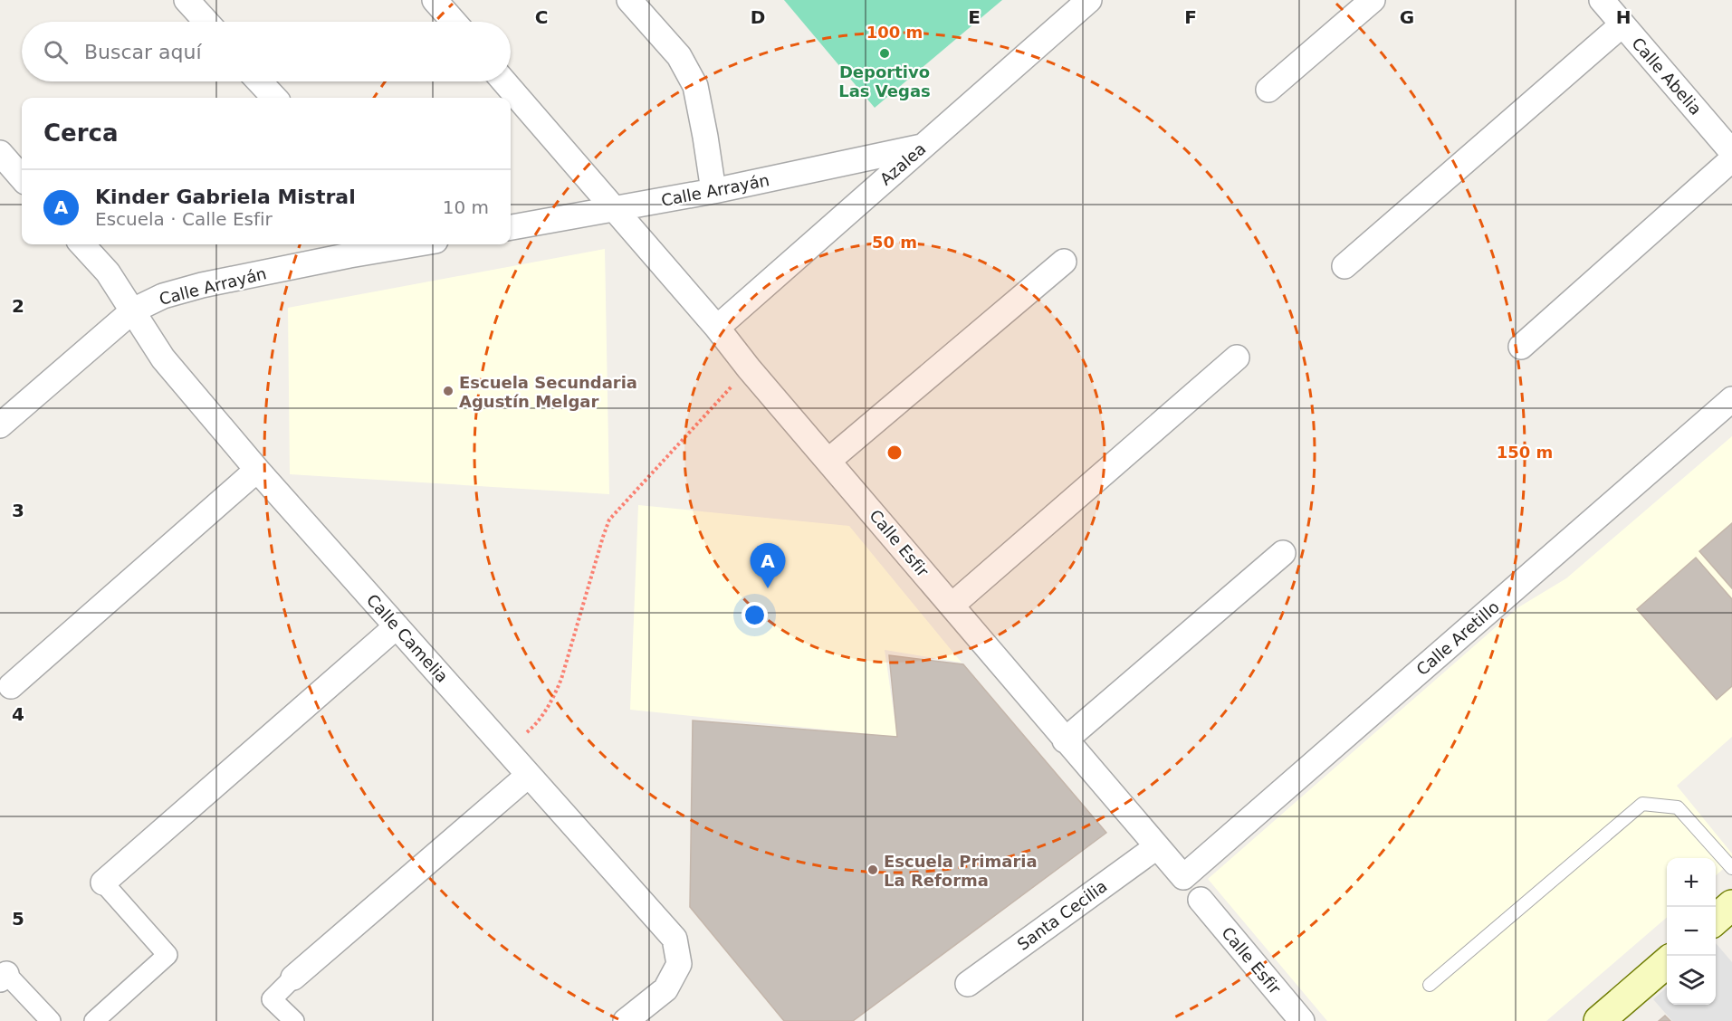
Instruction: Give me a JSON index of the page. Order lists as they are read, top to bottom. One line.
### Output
{"streets":{"street":["Calle Abelia","Azalea","Calle Arrayán","Calle Esfir","Calle Camelia","Calle Aretillo","Santa Cecilia"]},"crossings":[["Azalea","Calle Arrayán"],["Azalea","Calle Esfir"],["Calle Arrayán","Calle Esfir"],["Calle Arrayán","Calle Camelia"],["Calle Esfir","Calle Aretillo"],["Calle Esfir","Santa Cecilia"]],"places":["Deportivo Las Vegas","Escuela Secundaria Agustín Melgar","Escuela Primaria La Reforma"],"page":{"search":"Buscar aquí","heading":"Cerca","list":[{"mark":"A","name":"Kinder Gabriela Mistral","note":"Escuela · Calle Esfir","value":"10 m"}],"pins":"A","map_buttons":["+","−"]},"grid":{"columns":["C","D","E","F","G","H"],"rows":["2","3","4","5"]},"rings":["100 m","50 m","150 m"]}
